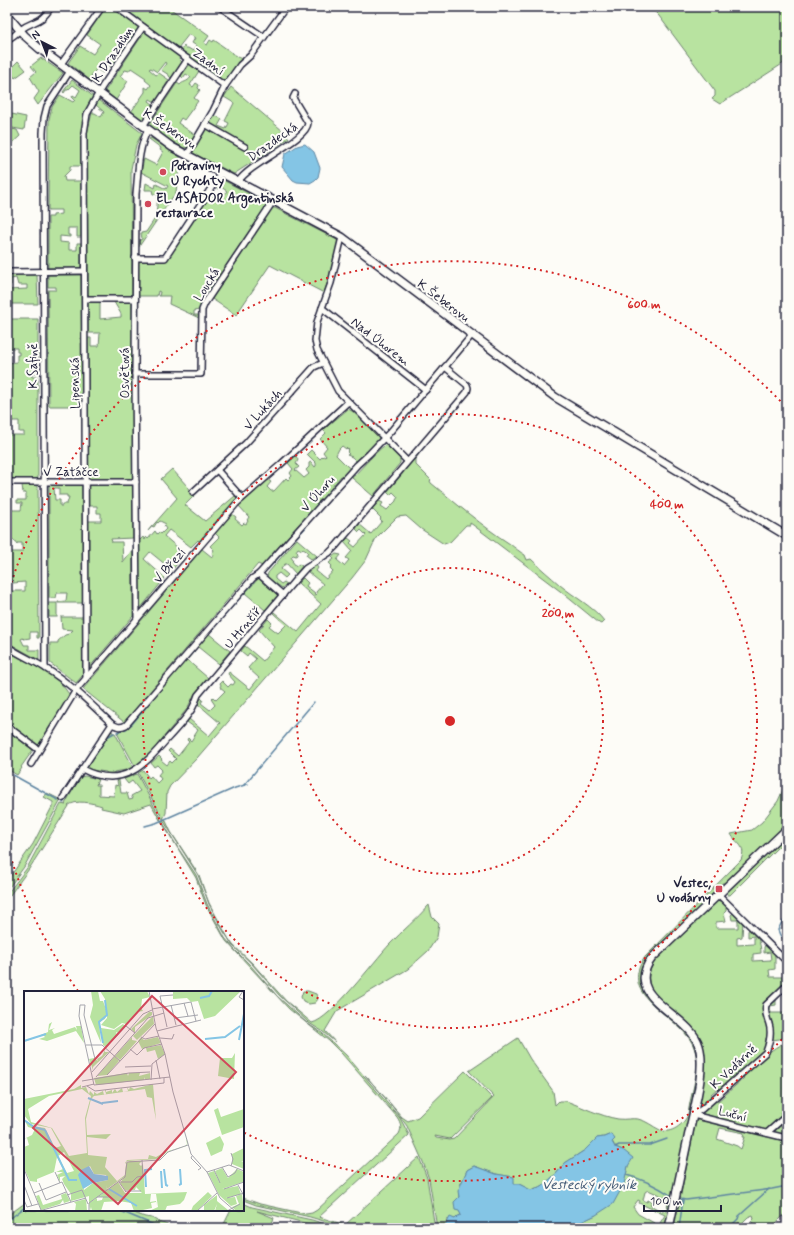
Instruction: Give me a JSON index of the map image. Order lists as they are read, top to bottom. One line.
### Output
{"streets":{"street":["K Drazdům","Zadní","K Šeberovu","Drazdecká","Loucká","Nad Úhorem","K Safině","Osvětová","Lipenská","V Lukách","V Zatáčce","V Úhoru","V Březí","U Hrnčíř","K Vodárně","Luční"]},"crossings":[["K Drazdům","Zadní"],["K Drazdům","K Šeberovu"],["K Drazdům","Lipenská"],["Zadní","K Šeberovu"],["Zadní","Osvětová"],["K Šeberovu","Drazdecká"],["K Šeberovu","Loucká"],["K Šeberovu","K Safině"],["K Šeberovu","Osvětová"],["K Šeberovu","Lipenská"],["K Šeberovu","V Úhoru"],["Loucká","Osvětová"],["Nad Úhorem","V Úhoru"],["K Safině","V Zatáčce"],["Osvětová","V Zatáčce"],["Osvětová","V Březí"],["Lipenská","V Zatáčce"],["Lipenská","V Březí"],["V Úhoru","U Hrnčíř"],["K Vodárně","Luční"]],"water":["Vestecký rybník"],"places":{"other":["Potraviny U Rychty","EL ASADOR Argentinská restaurace"],"transit":["Vestec, U vodárny"]},"scale_bar":"100 m","north":"top left","rings":["600 m","400 m","200 m"]}
